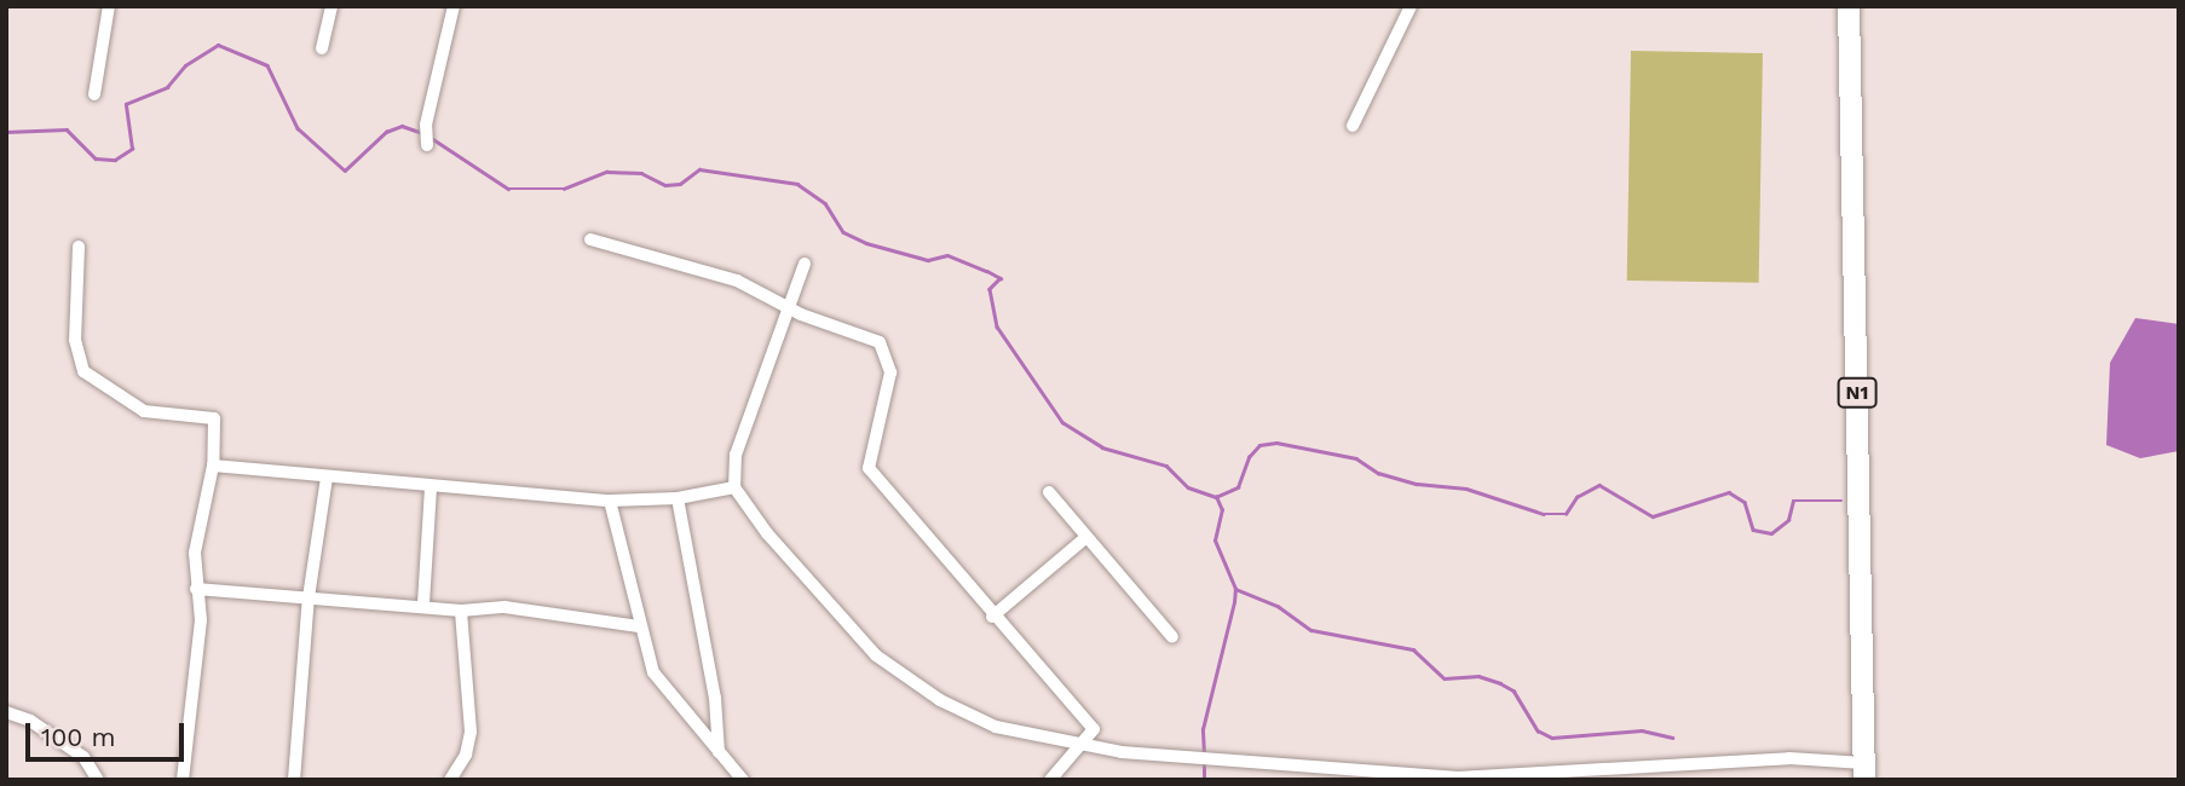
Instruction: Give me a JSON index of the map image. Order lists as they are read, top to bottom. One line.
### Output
{"streets":{"highway":["N1"]},"scale_bar":"100 m"}
